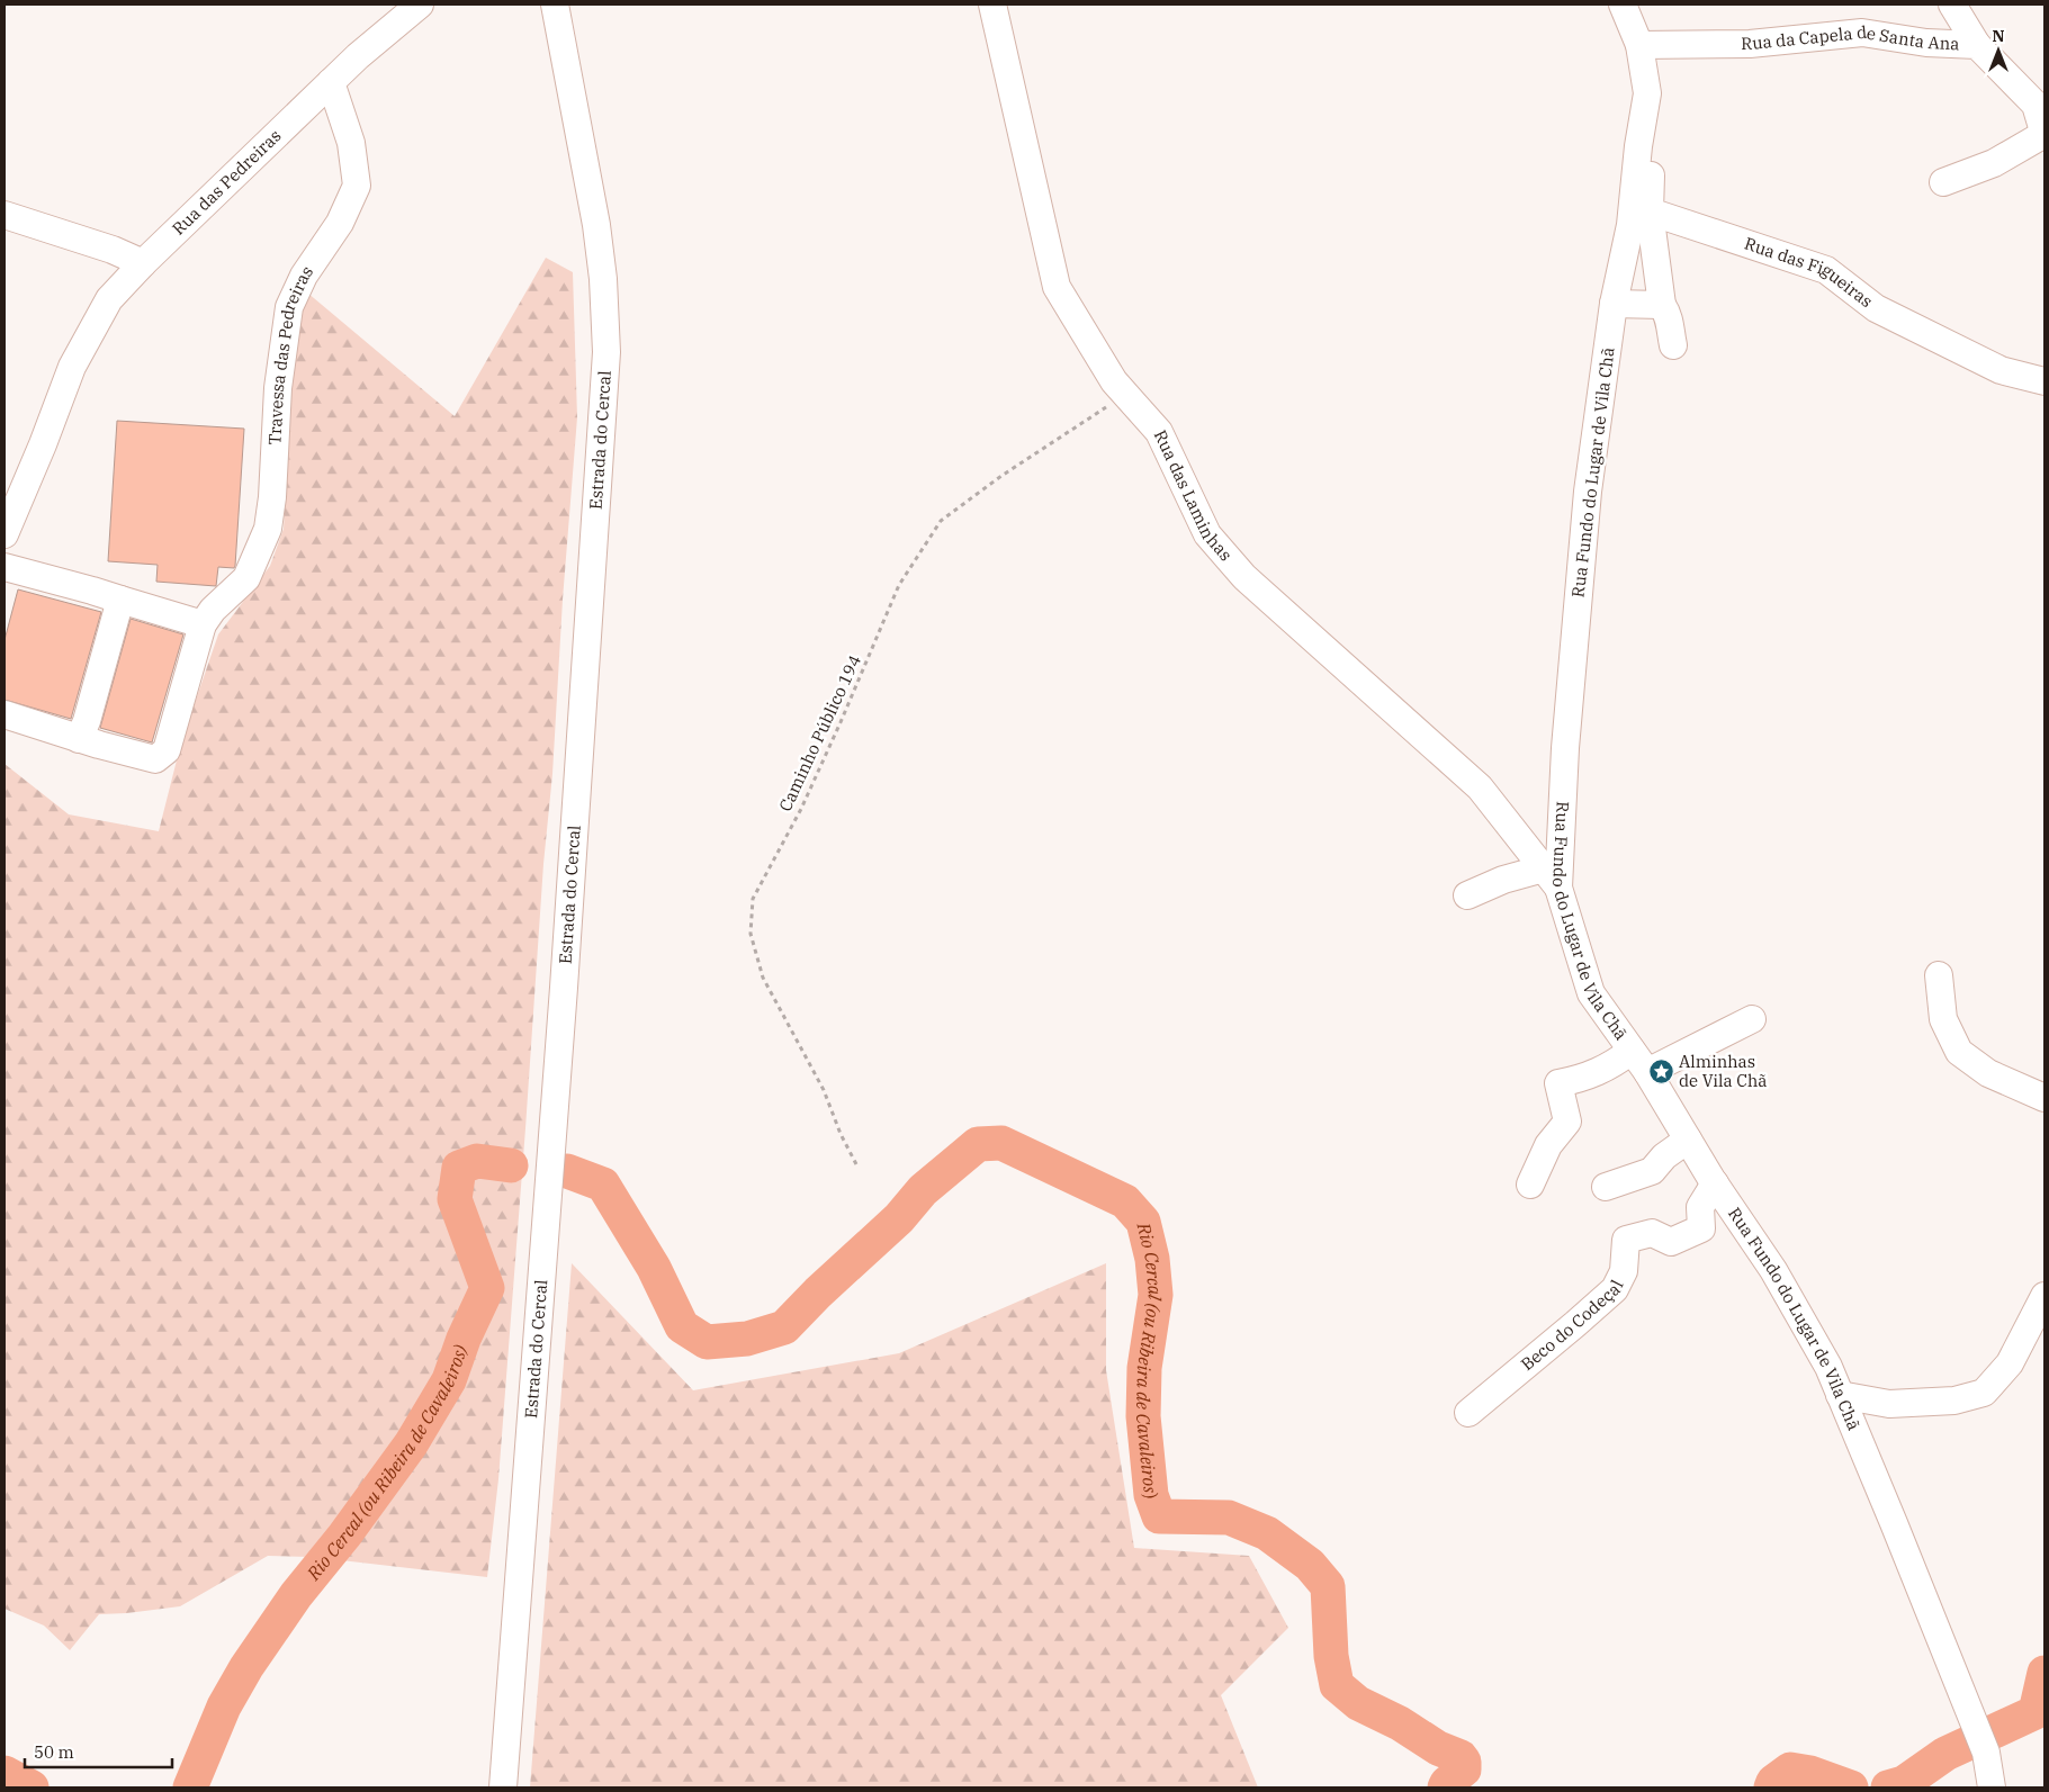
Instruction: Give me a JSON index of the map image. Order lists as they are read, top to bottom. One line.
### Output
{"streets":{"street":["Rua da Capela de Santa Ana","Rua das Pedreiras","Rua das Figueiras","Travessa das Pedreiras","Estrada do Cercal","Rua Fundo do Lugar de Vila Chã","Rua das Laminhas","Beco do Codeçal"],"path":["Caminho Público 194"]},"crossings":[["Rua da Capela de Santa Ana","Rua Fundo do Lugar de Vila Chã"],["Rua das Pedreiras","Travessa das Pedreiras"],["Rua Fundo do Lugar de Vila Chã","Rua das Laminhas"],["Rua Fundo do Lugar de Vila Chã","Beco do Codeçal"],["Rua das Laminhas","Caminho Público 194"]],"water":["Rio Cercal (ou Ribeira de Cavaleiros)"],"places":{"place":["Alminhas de Vila Chã"]},"scale_bar":"50 m","north":"top"}
